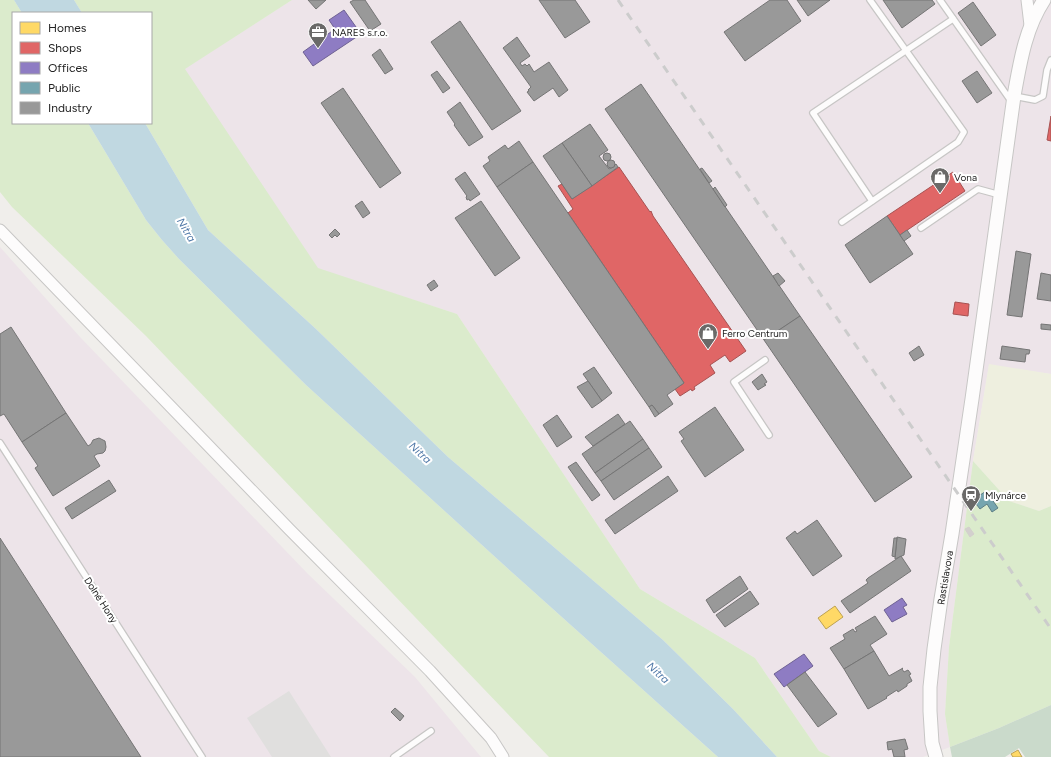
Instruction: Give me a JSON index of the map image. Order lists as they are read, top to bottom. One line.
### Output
{"streets":{"street":["Rastislavova"],"lane":["Dolné Hony"]},"water":["Nitra"],"places":{"office":["NARES s.r.o."],"shop":["Vona","Ferro Centrum"],"station":["Mlynárce"]},"legend":["Homes","Shops","Offices","Public","Industry"]}
